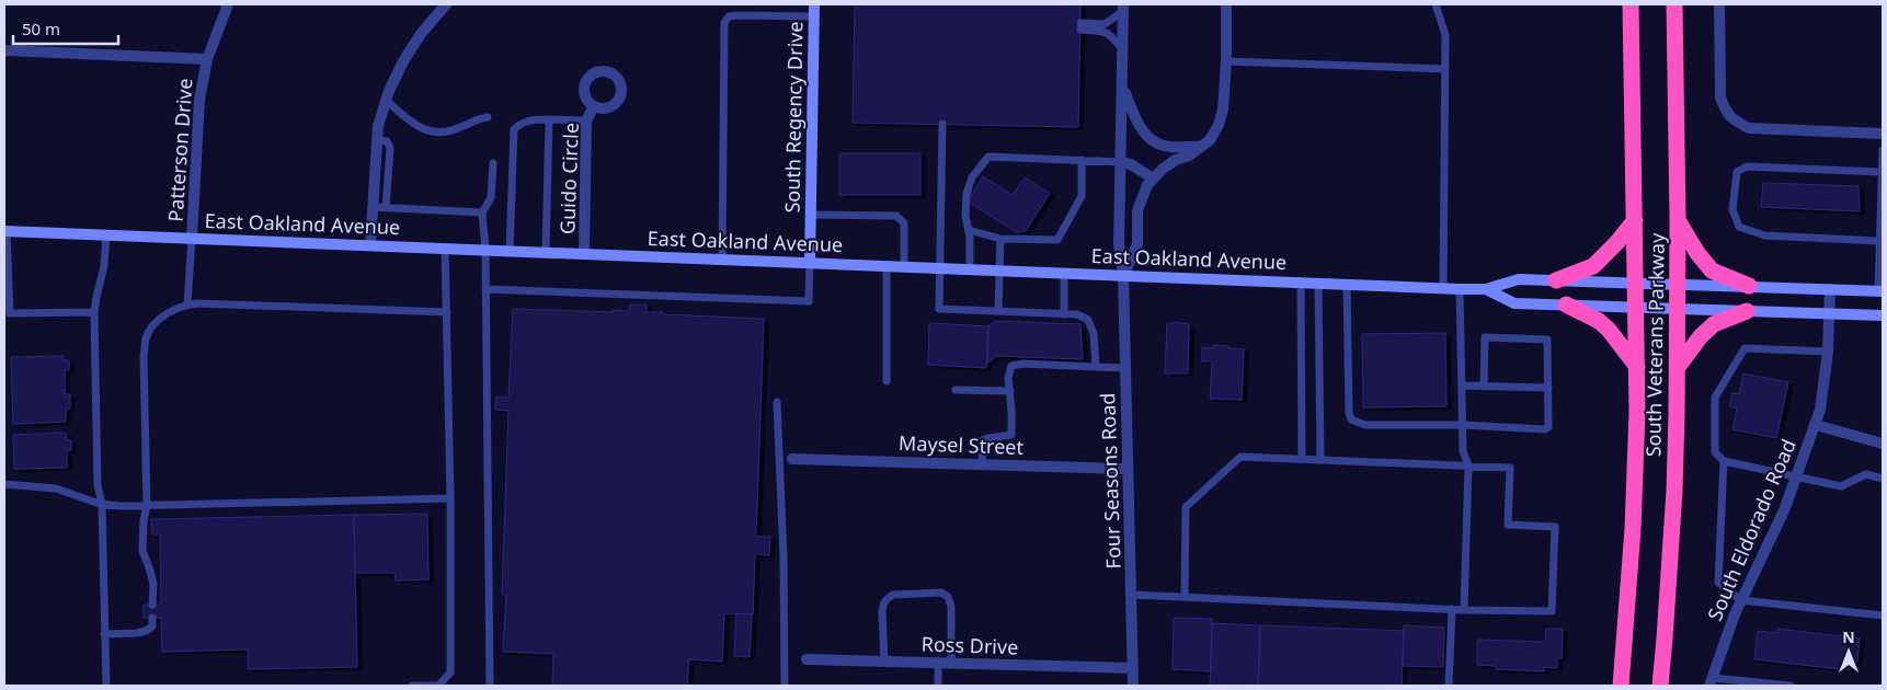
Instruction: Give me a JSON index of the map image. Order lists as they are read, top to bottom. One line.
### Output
{"streets":{"highway":["South Veterans Parkway"],"main road":["South Regency Drive","East Oakland Avenue"],"street":["Patterson Drive","Guido Circle","Maysel Street","Four Seasons Road","South Eldorado Road","Ross Drive"]},"crossings":[["South Regency Drive","East Oakland Avenue"],["Patterson Drive","East Oakland Avenue"],["Guido Circle","East Oakland Avenue"],["East Oakland Avenue","South Veterans Parkway"],["East Oakland Avenue","Four Seasons Road"],["East Oakland Avenue","South Eldorado Road"],["Maysel Street","Four Seasons Road"],["Four Seasons Road","Ross Drive"]],"scale_bar":"50 m","north":"top"}
